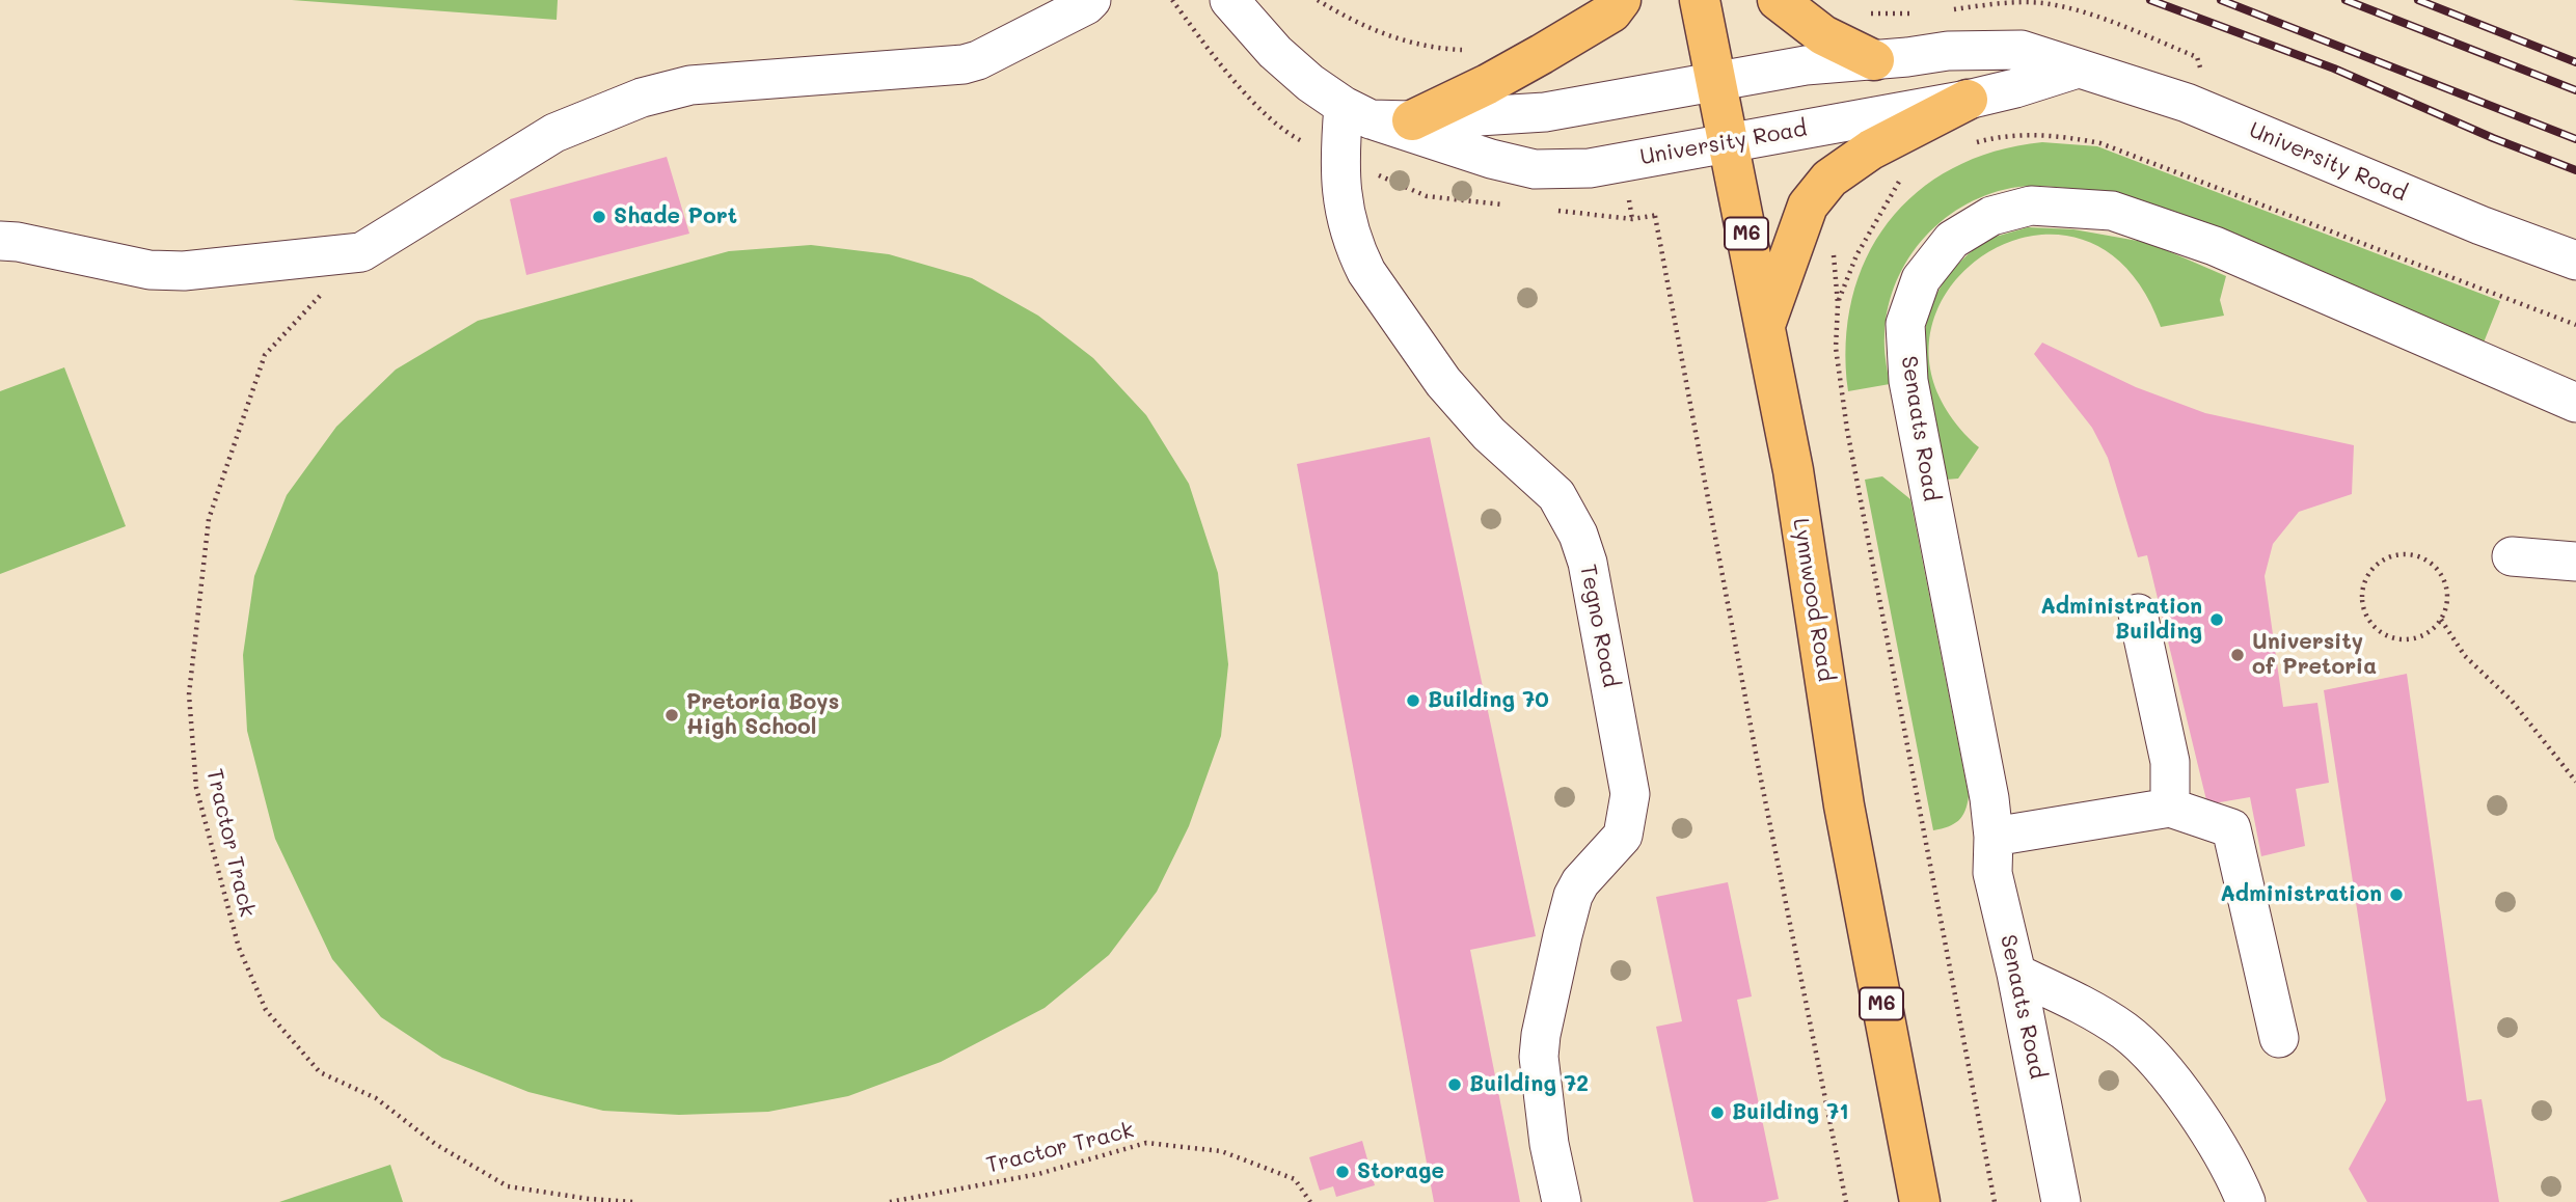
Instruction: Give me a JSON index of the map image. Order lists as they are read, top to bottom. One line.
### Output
{"streets":{"main road":["M6","Lynnwood Road"],"street":["University Road","Senaats Road","Tegno Road"],"path":["Tractor Track"]},"crossings":[["University Road","Lynnwood Road"],["University Road","Tegno Road"]],"places":["Shade Port","Administration Building","University of Pretoria","Building 70","Pretoria Boys High School","Administration","Building 72","Building 71","Storage"]}
